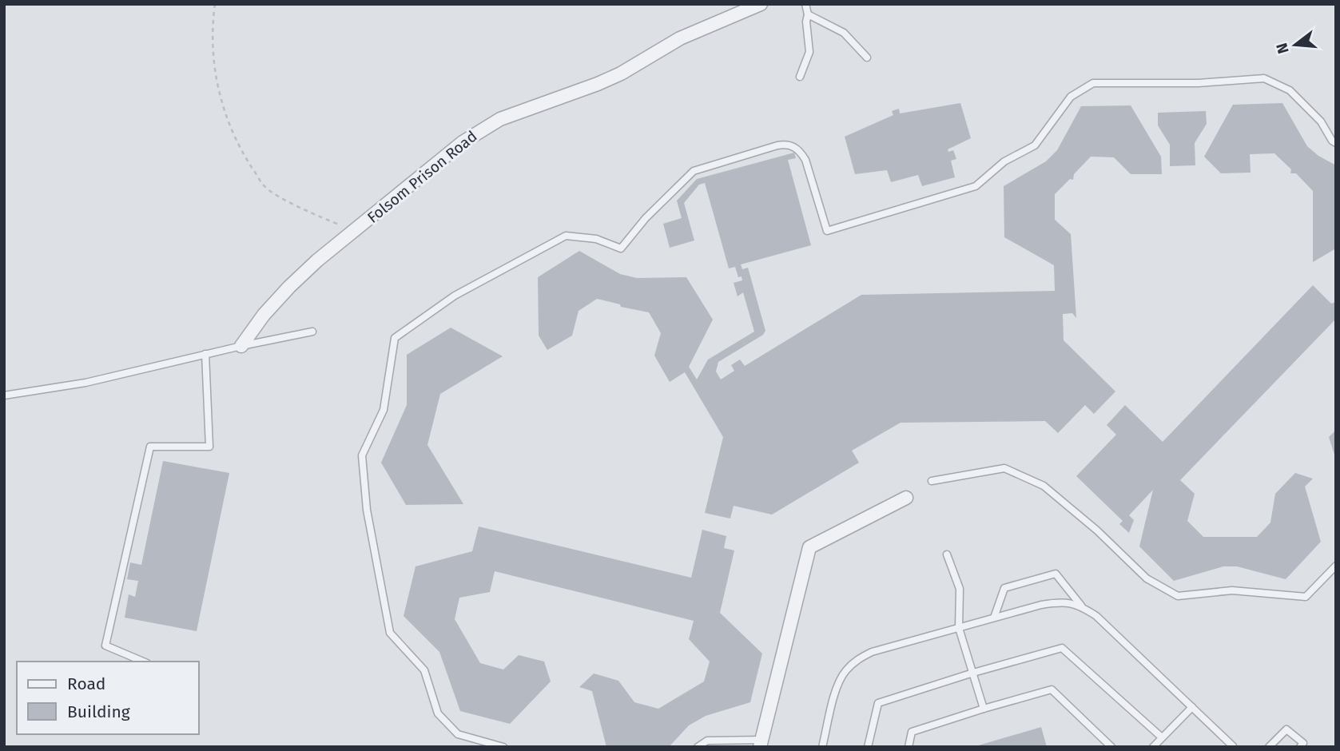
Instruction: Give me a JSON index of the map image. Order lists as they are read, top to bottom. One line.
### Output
{"streets":{"street":["Folsom Prison Road"]},"legend":["Road","Building"],"north":"left"}
